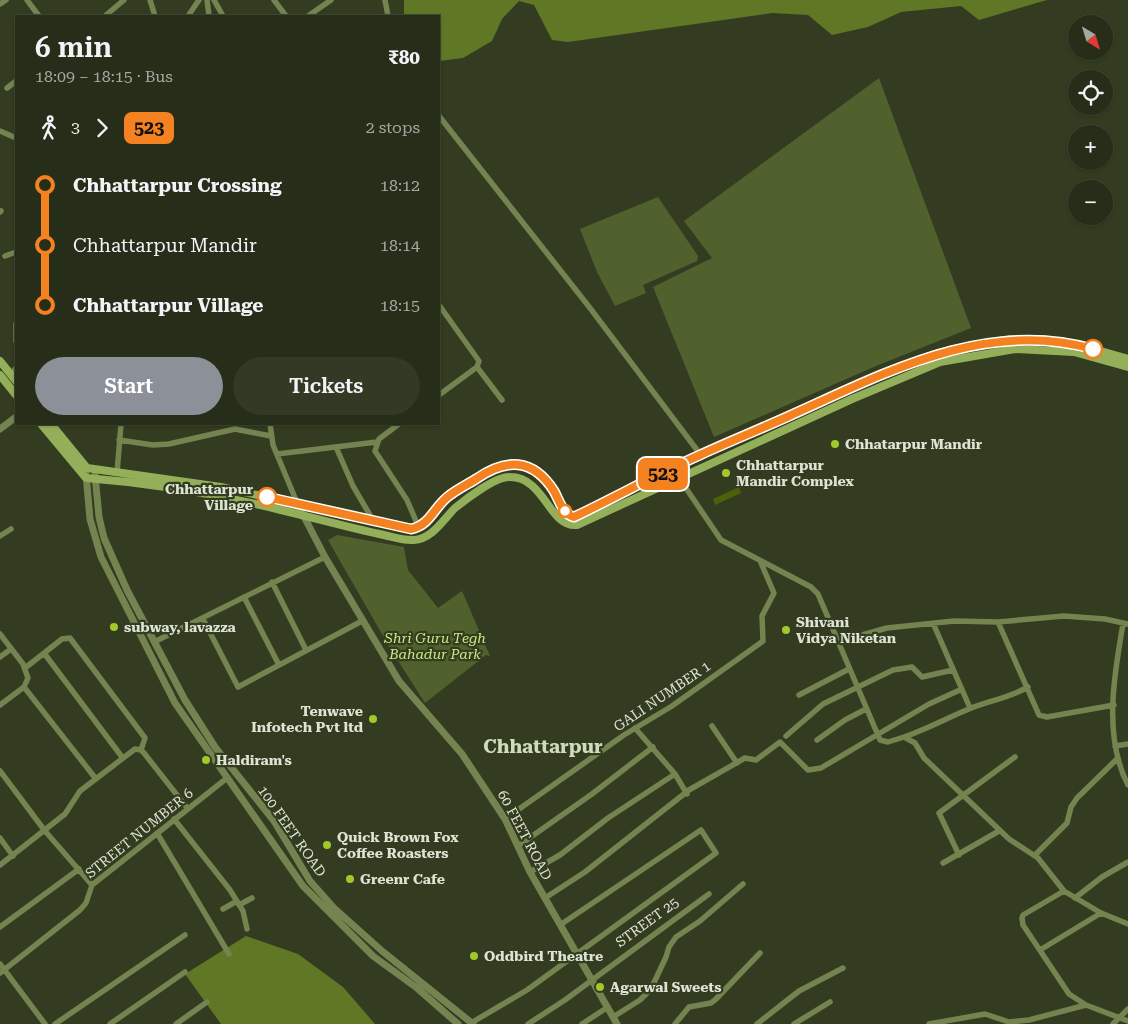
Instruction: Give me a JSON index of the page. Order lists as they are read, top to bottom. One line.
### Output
{"streets":{"street":["GALI NUMBER 1","100 FEET ROAD","STREET NUMBER 6","60 FEET ROAD","STREET 25"]},"crossings":[["GALI NUMBER 1","60 FEET ROAD"],["100 FEET ROAD","STREET NUMBER 6"],["60 FEET ROAD","STREET 25"]],"districts":["Chhattarpur"],"parks":["Shri Guru Tegh Bahadur Park"],"places":["Chhatarpur Mandir","Chhattarpur Mandir Complex","Chhattarpur Village","subway, lavazza","Shivani Vidya Niketan","Tenwave Infotech Pvt ltd","Haldiram's","Quick Brown Fox Coffee Roasters","Greenr Cafe","Oddbird Theatre","Agarwal Sweets"],"lines":["bus line 523"],"north":"bottom right","page":{"on_map":"523","map_buttons":["+","−"],"heading":["6 min","18:09 – 18:15 · Bus","₹80"],"legs":["3","523","2 stops"],"list":[{"name":"Chhattarpur Crossing","value":"18:12"},{"name":"Chhattarpur Mandir","value":"18:14"},{"name":"Chhattarpur Village","value":"18:15"}],"buttons":["Start","Tickets"]}}
